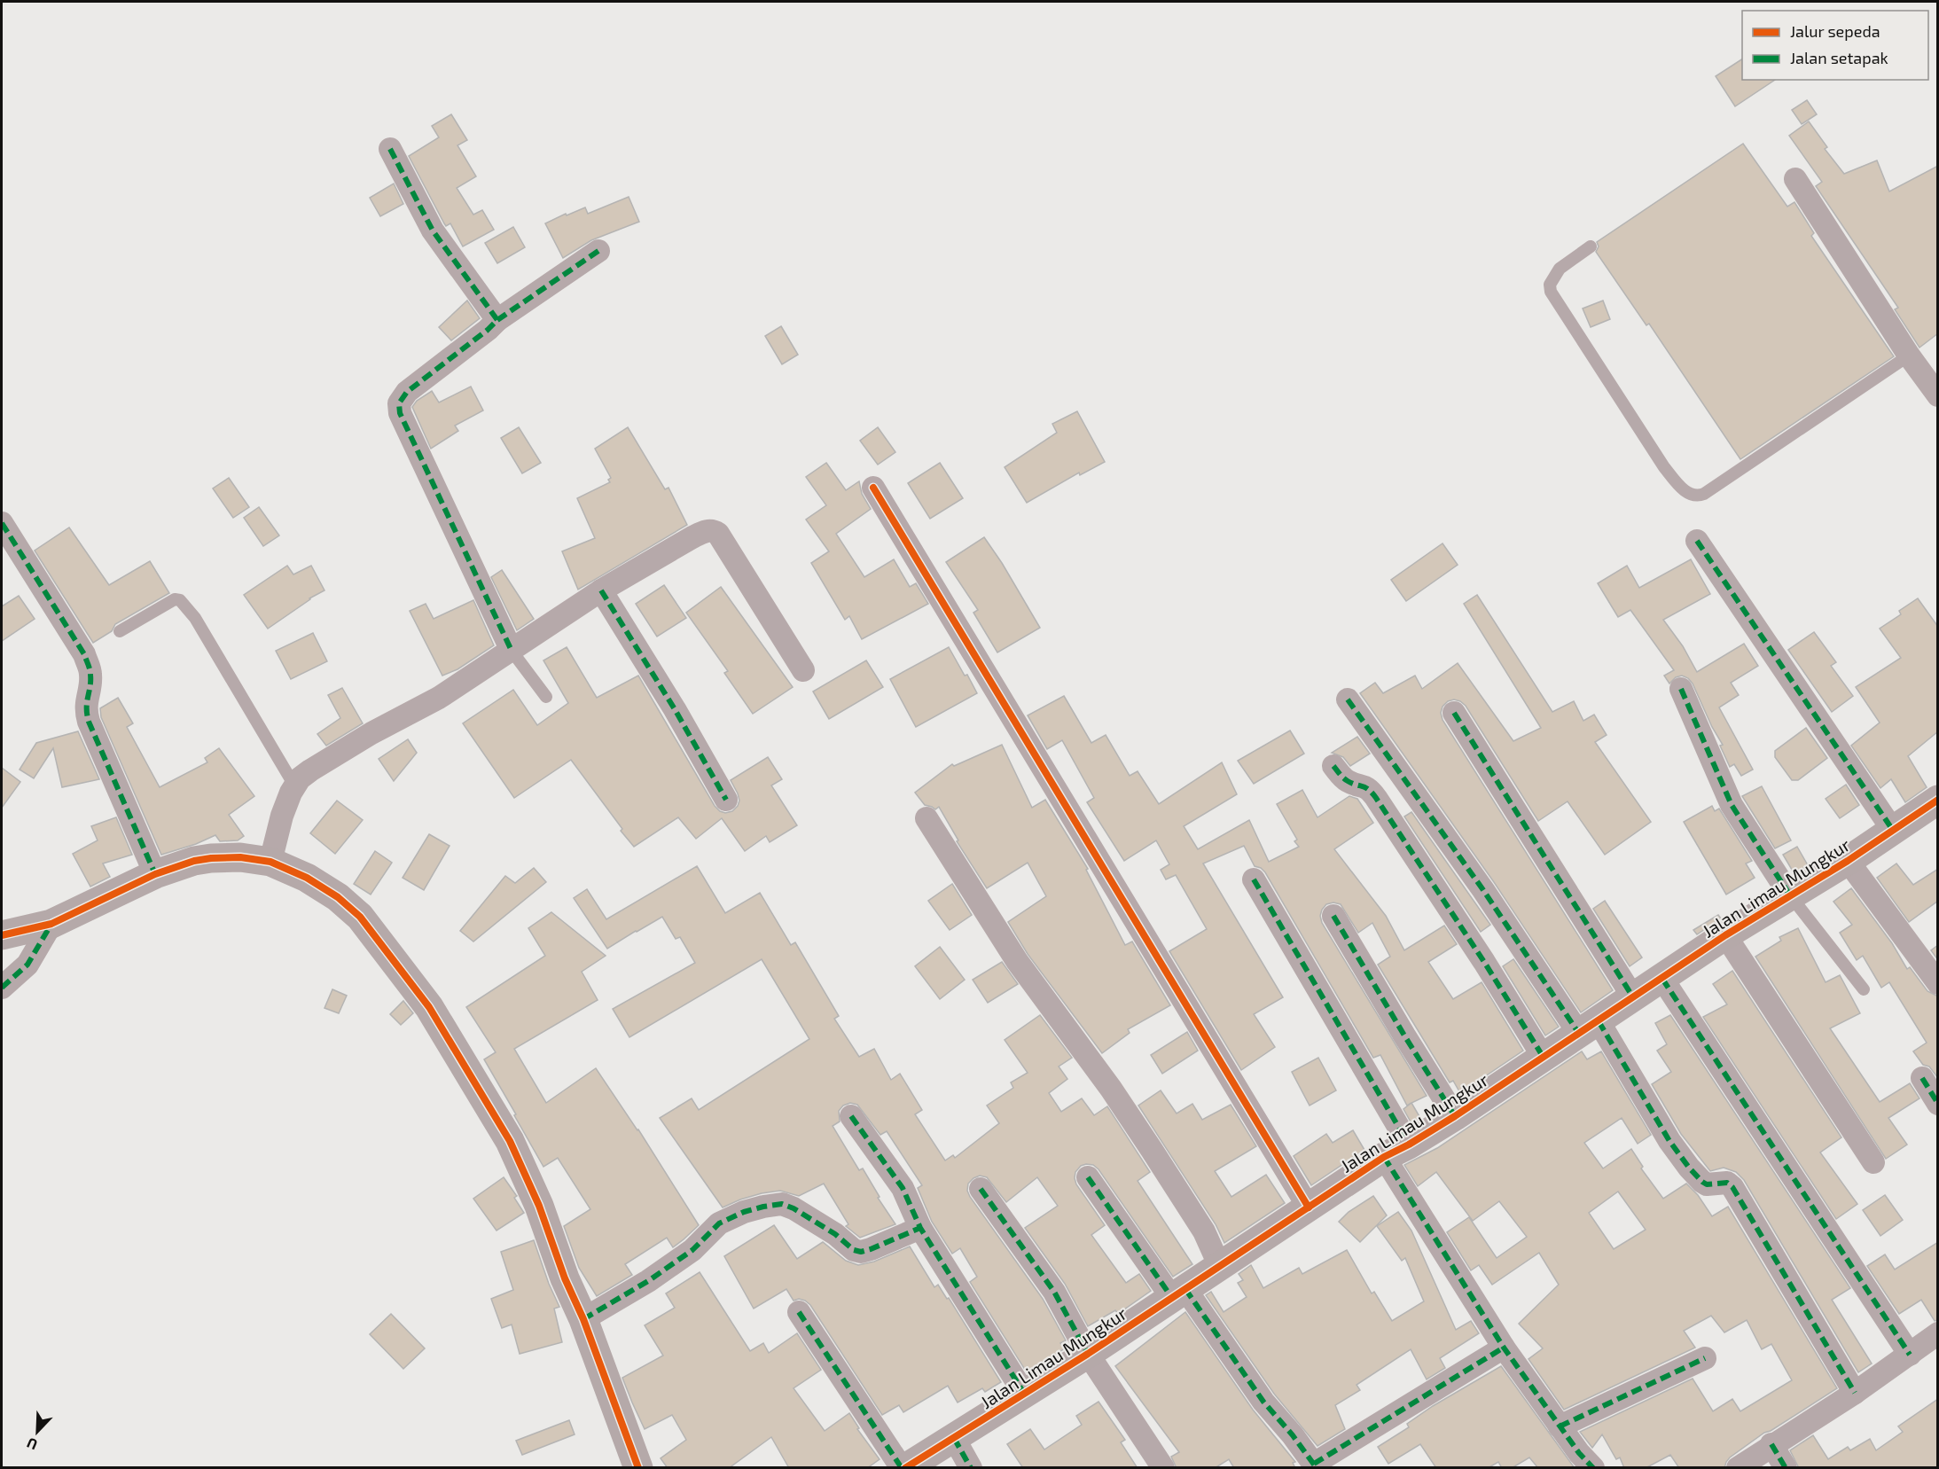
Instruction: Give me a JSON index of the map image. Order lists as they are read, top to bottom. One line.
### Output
{"streets":{"street":["Jalan Limau Mungkur"]},"legend":["Jalur sepeda","Jalan setapak"],"north":"bottom left"}
